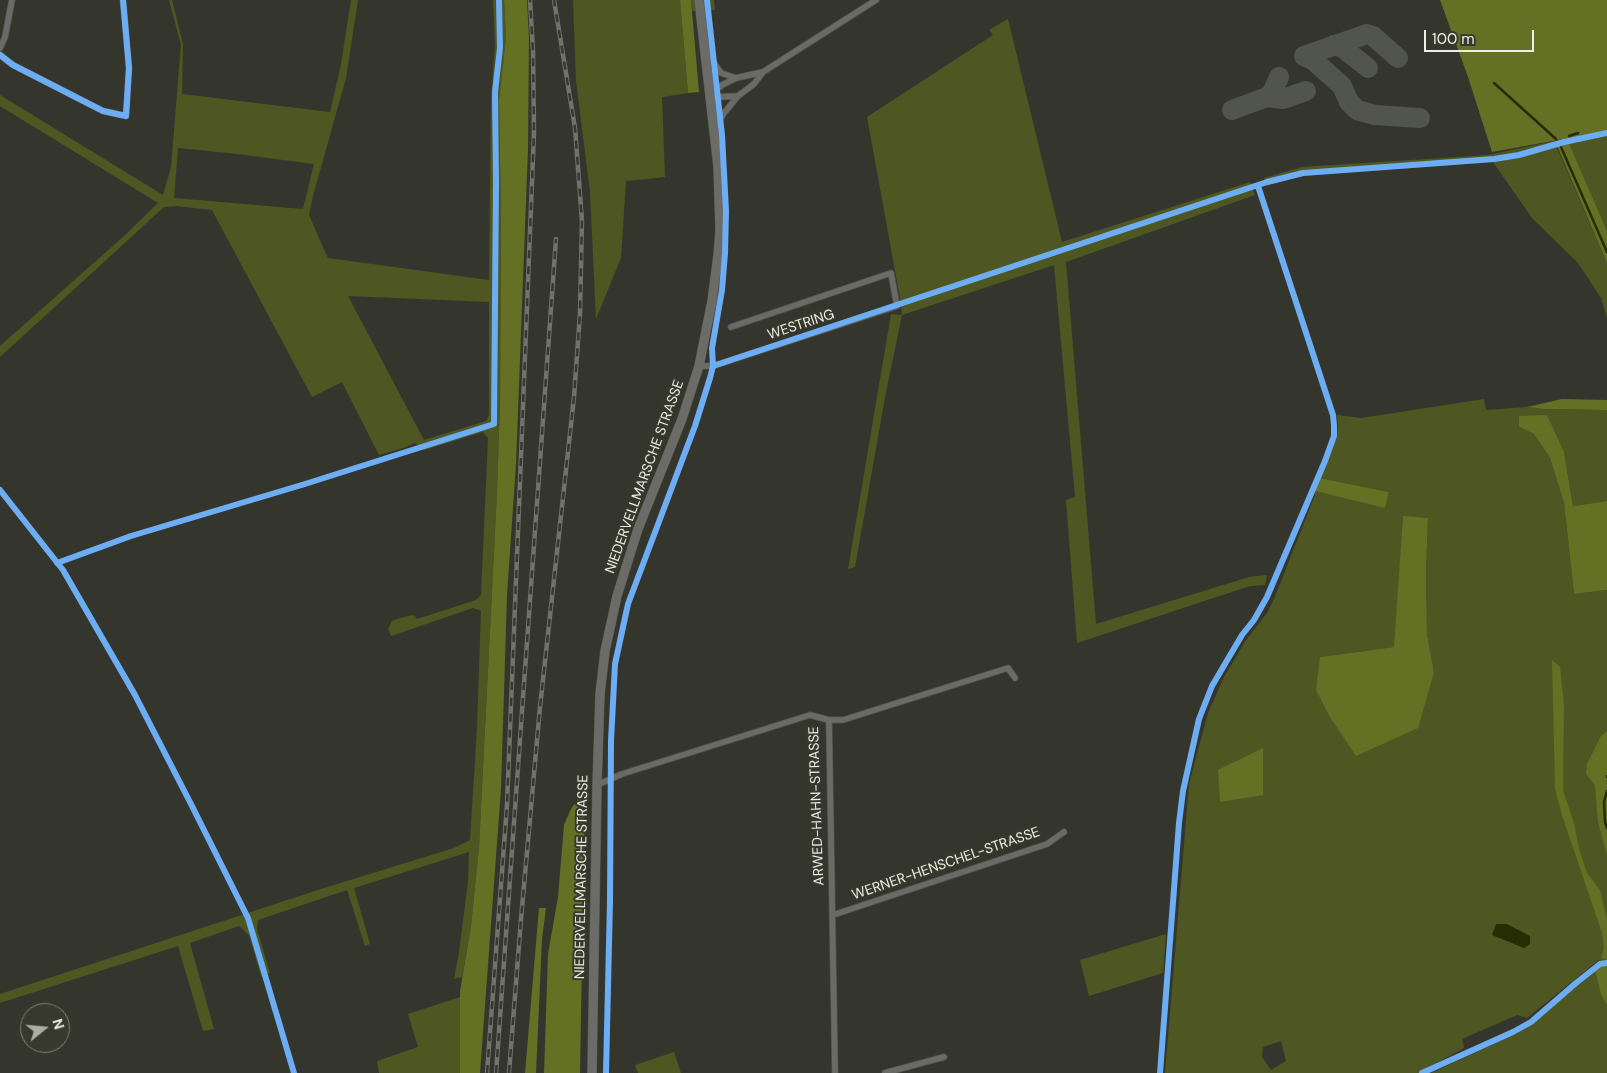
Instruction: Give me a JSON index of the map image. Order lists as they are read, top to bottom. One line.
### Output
{"streets":{"main road":["NIEDERVELLMARSCHE STRASSE"],"street":["WESTRING","ARWED-HAHN-STRASSE","WERNER-HENSCHEL-STRASSE"]},"crossings":[["WESTRING","NIEDERVELLMARSCHE STRASSE"],["NIEDERVELLMARSCHE STRASSE","ARWED-HAHN-STRASSE"],["ARWED-HAHN-STRASSE","WERNER-HENSCHEL-STRASSE"]],"scale_bar":"100 m","north":"right"}
